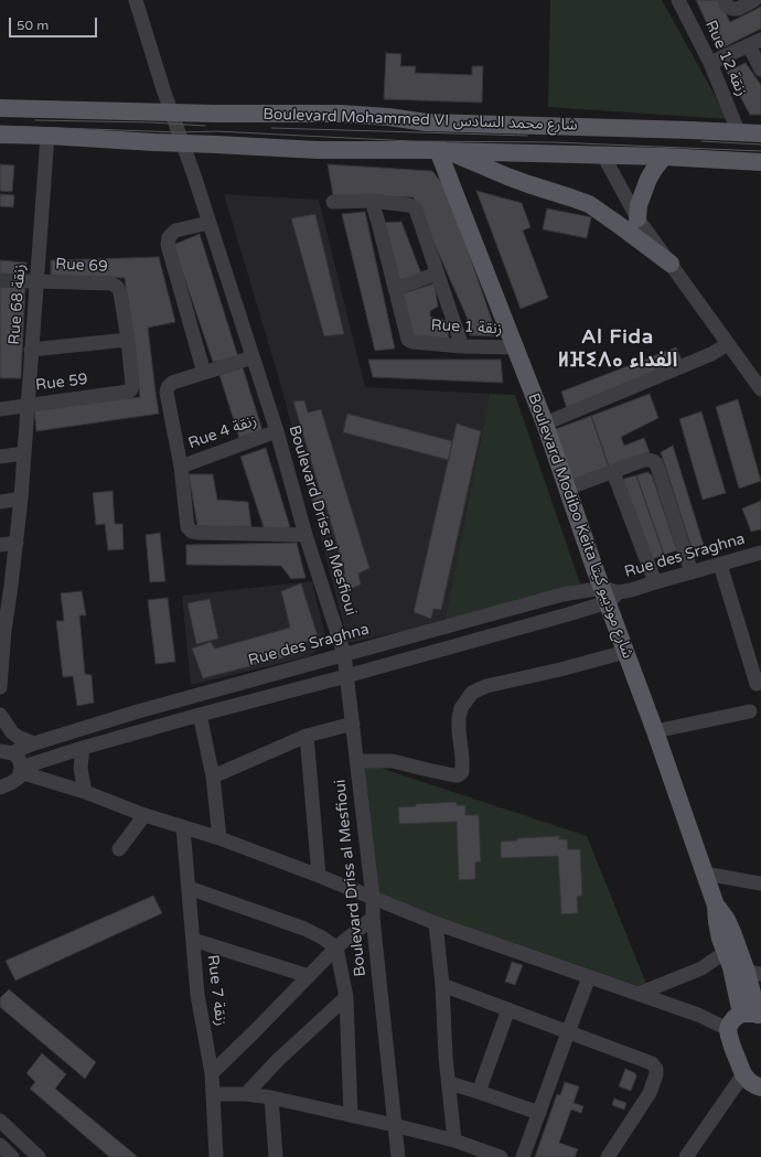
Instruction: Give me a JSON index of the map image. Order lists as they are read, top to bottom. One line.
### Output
{"streets":{"main road":["Boulevard Mohammed VI شارع محمد السادس","Boulevard Modibo Keita شارع موديبو كيتا"],"street":["Rue 12 زنقة","Rue 69","Rue 68 زنقة","Rue 1 زنقة","Rue 59","Rue 4 زنقة","Boulevard Driss al Mesfioui","Rue des Sraghna","Rue 7 زنقة"]},"crossings":[["Rue 12 زنقة","Boulevard Mohammed VI شارع محمد السادس"],["Boulevard Mohammed VI شارع محمد السادس","Rue 68 زنقة"],["Boulevard Mohammed VI شارع محمد السادس","Boulevard Driss al Mesfioui"],["Boulevard Mohammed VI شارع محمد السادس","Boulevard Modibo Keita شارع موديبو كيتا"],["Rue 69","Rue 68 زنقة"],["Rue 69","Rue 59"],["Rue 68 زنقة","Rue 59"],["Rue 1 زنقة","Boulevard Modibo Keita شارع موديبو كيتا"],["Rue 4 زنقة","Boulevard Driss al Mesfioui"],["Boulevard Driss al Mesfioui","Rue des Sraghna"],["Boulevard Modibo Keita شارع موديبو كيتا","Rue des Sraghna"]],"districts":["Al Fida ⵍⴼⵉⴷⴰ الفداء"],"scale_bar":"50 m"}
